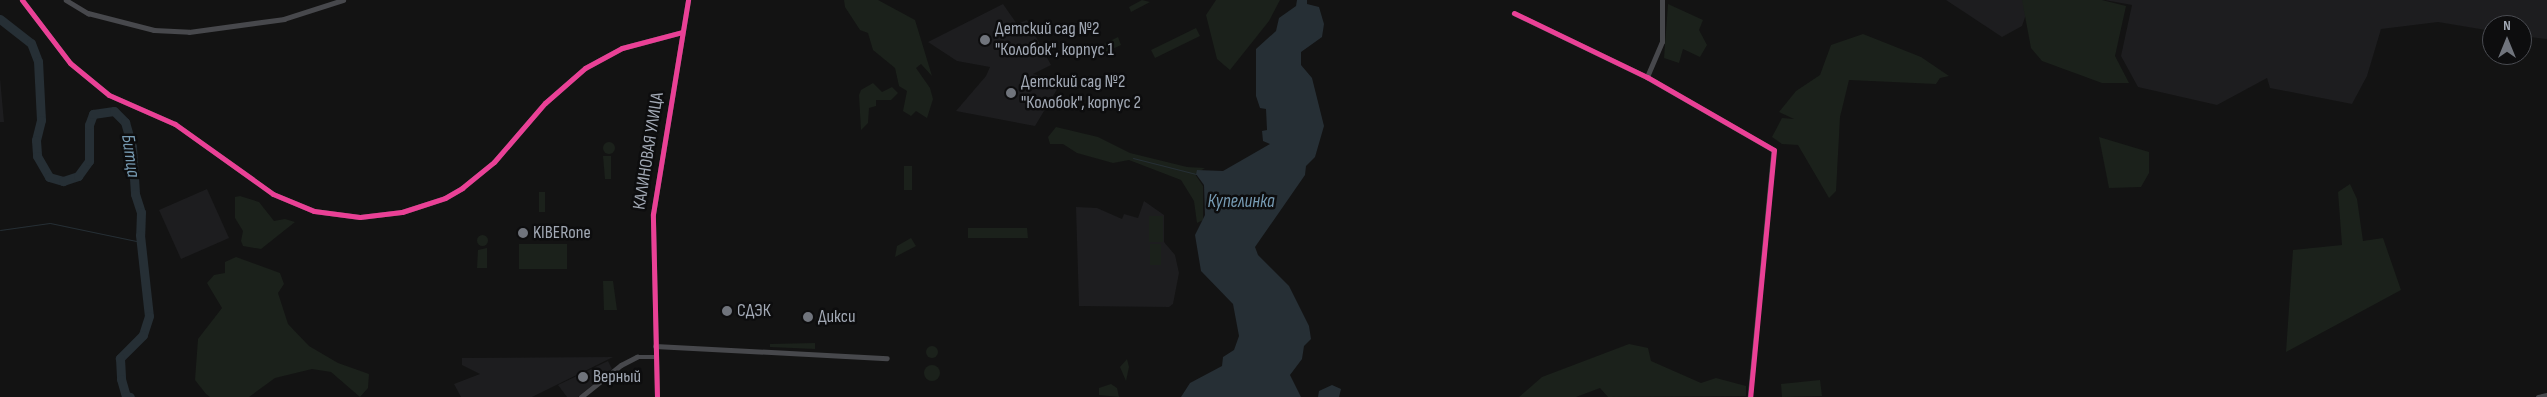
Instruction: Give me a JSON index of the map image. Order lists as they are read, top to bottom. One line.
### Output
{"streets":{"street":["КАЛИНОВАЯ УЛИЦА"]},"water":["Битца","Купелинка"],"places":["Детский сад №2 \"Колобок\", корпус 1","Детский сад №2 \"Колобок\", корпус 2","KIBERone","СДЭК","Дикси","Верный"],"north":"top"}
